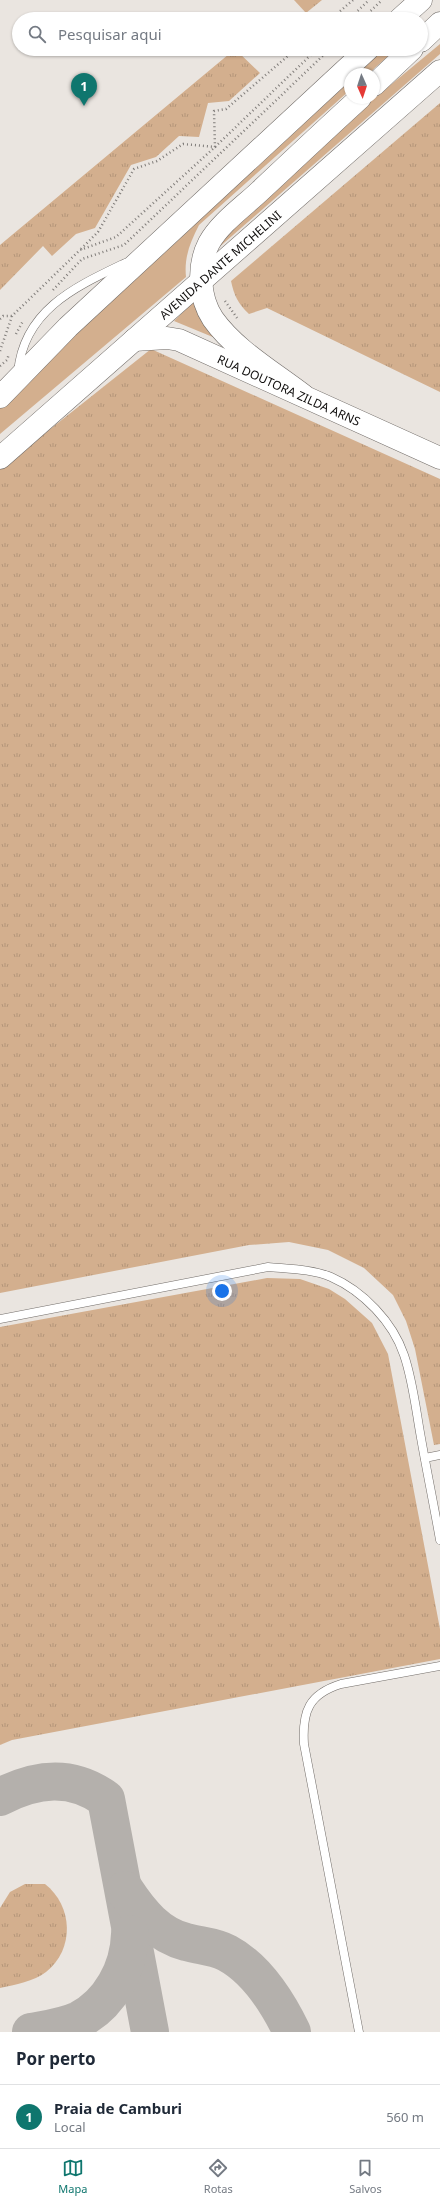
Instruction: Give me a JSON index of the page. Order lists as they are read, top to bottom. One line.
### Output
{"streets":{"main road":["AVENIDA DANTE MICHELINI","RUA DOUTORA ZILDA ARNS"]},"crossings":[["AVENIDA DANTE MICHELINI","RUA DOUTORA ZILDA ARNS"]],"north":"bottom","page":{"search":"Pesquisar aqui","pins":"1","heading":"Por perto","list":[{"mark":"1","name":"Praia de Camburi","note":"Local","value":"560 m"}],"nav":["Mapa","Rotas","Salvos"]}}
